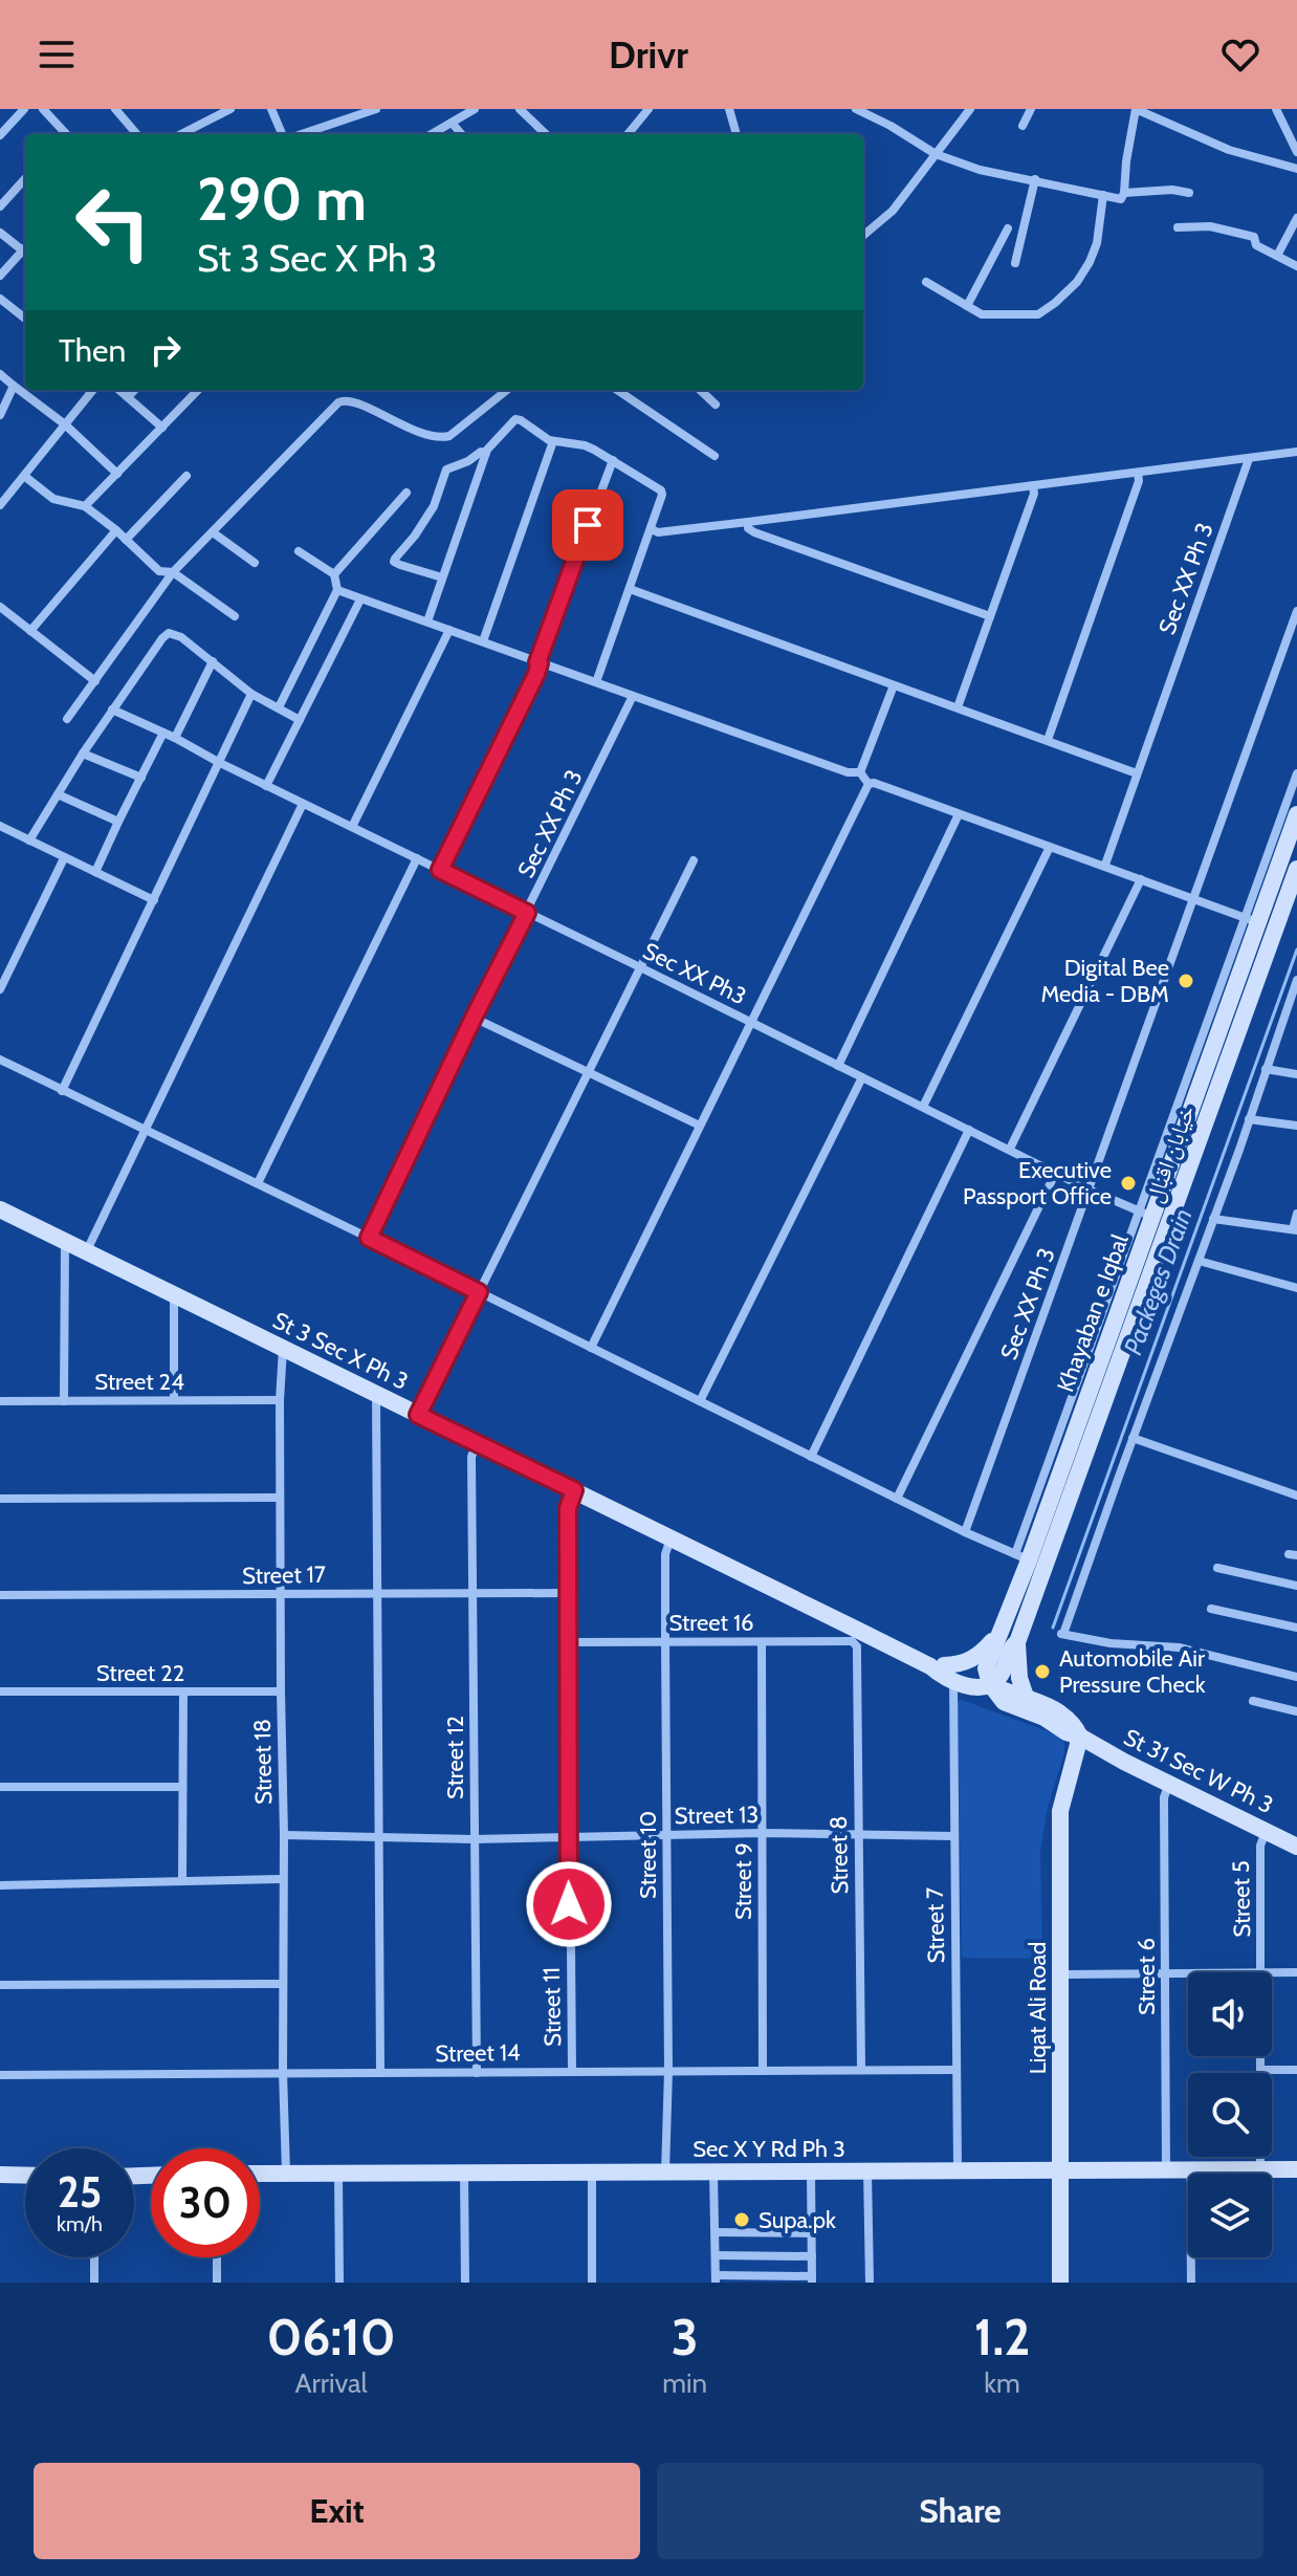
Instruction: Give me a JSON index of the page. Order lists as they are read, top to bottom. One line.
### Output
{"streets":{"main road":["خیابان اقبال","Khayaban e Iqbal","St 3 Sec X Ph 3","St 31 Sec W Ph 3","Liqat Ali Road","Sec X Y Rd Ph 3"],"street":["Sec XX Ph 3","Sec XX Ph3","Street 24","Street 17","Street 16","Street 22","Street 12","Street 18","Street 13","Street 10","Street 8","Street 9","Street 5","Street 7","Street 6","Street 11","Street 14"]},"crossings":[["Sec XX Ph 3","Sec XX Ph3"],["Sec XX Ph3","Khayaban e Iqbal"],["خیابان اقبال","Khayaban e Iqbal"],["خیابان اقبال","St 3 Sec X Ph 3"],["خیابان اقبال","St 31 Sec W Ph 3"],["Khayaban e Iqbal","St 3 Sec X Ph 3"],["Khayaban e Iqbal","St 31 Sec W Ph 3"],["St 3 Sec X Ph 3","Street 16"],["St 3 Sec X Ph 3","Street 12"],["St 3 Sec X Ph 3","Street 18"],["St 3 Sec X Ph 3","St 31 Sec W Ph 3"],["St 3 Sec X Ph 3","Street 10"],["St 3 Sec X Ph 3","Street 8"],["St 3 Sec X Ph 3","Street 7"],["St 3 Sec X Ph 3","Street 11"],["Street 24","Street 18"],["Street 17","Street 12"],["Street 17","Street 18"],["Street 17","Street 11"],["Street 16","Street 10"],["Street 16","Street 8"],["Street 16","Street 9"],["Street 16","Street 11"],["Street 22","Street 18"],["Street 12","Street 13"],["Street 12","Street 14"],["Street 18","Street 13"],["Street 18","Street 14"],["Street 18","Sec X Y Rd Ph 3"],["St 31 Sec W Ph 3","Street 5"],["St 31 Sec W Ph 3","Street 6"],["St 31 Sec W Ph 3","Liqat Ali Road"],["Street 13","Street 10"],["Street 13","Street 8"],["Street 13","Street 9"],["Street 13","Street 7"],["Street 13","Street 11"],["Street 10","Street 14"],["Street 10","Sec X Y Rd Ph 3"],["Street 8","Street 14"],["Street 9","Street 14"],["Street 5","Sec X Y Rd Ph 3"],["Street 7","Street 14"],["Street 7","Sec X Y Rd Ph 3"],["Street 6","Sec X Y Rd Ph 3"],["Street 11","Street 14"],["Liqat Ali Road","Sec X Y Rd Ph 3"]],"water":["Packeges Drain"],"places":["Digital Bee Media - DBM","Executive Passport Office","Automobile Air Pressure Check","Supa.pk"],"page":{"header":"Drivr","turn":["290 m","St 3 Sec X Ph 3"],"then":"Then","speed":"25 km/h","limit":"30","eta":["06:10","Arrival","3","min","1.2","km"],"buttons":["Exit","Share"]}}
